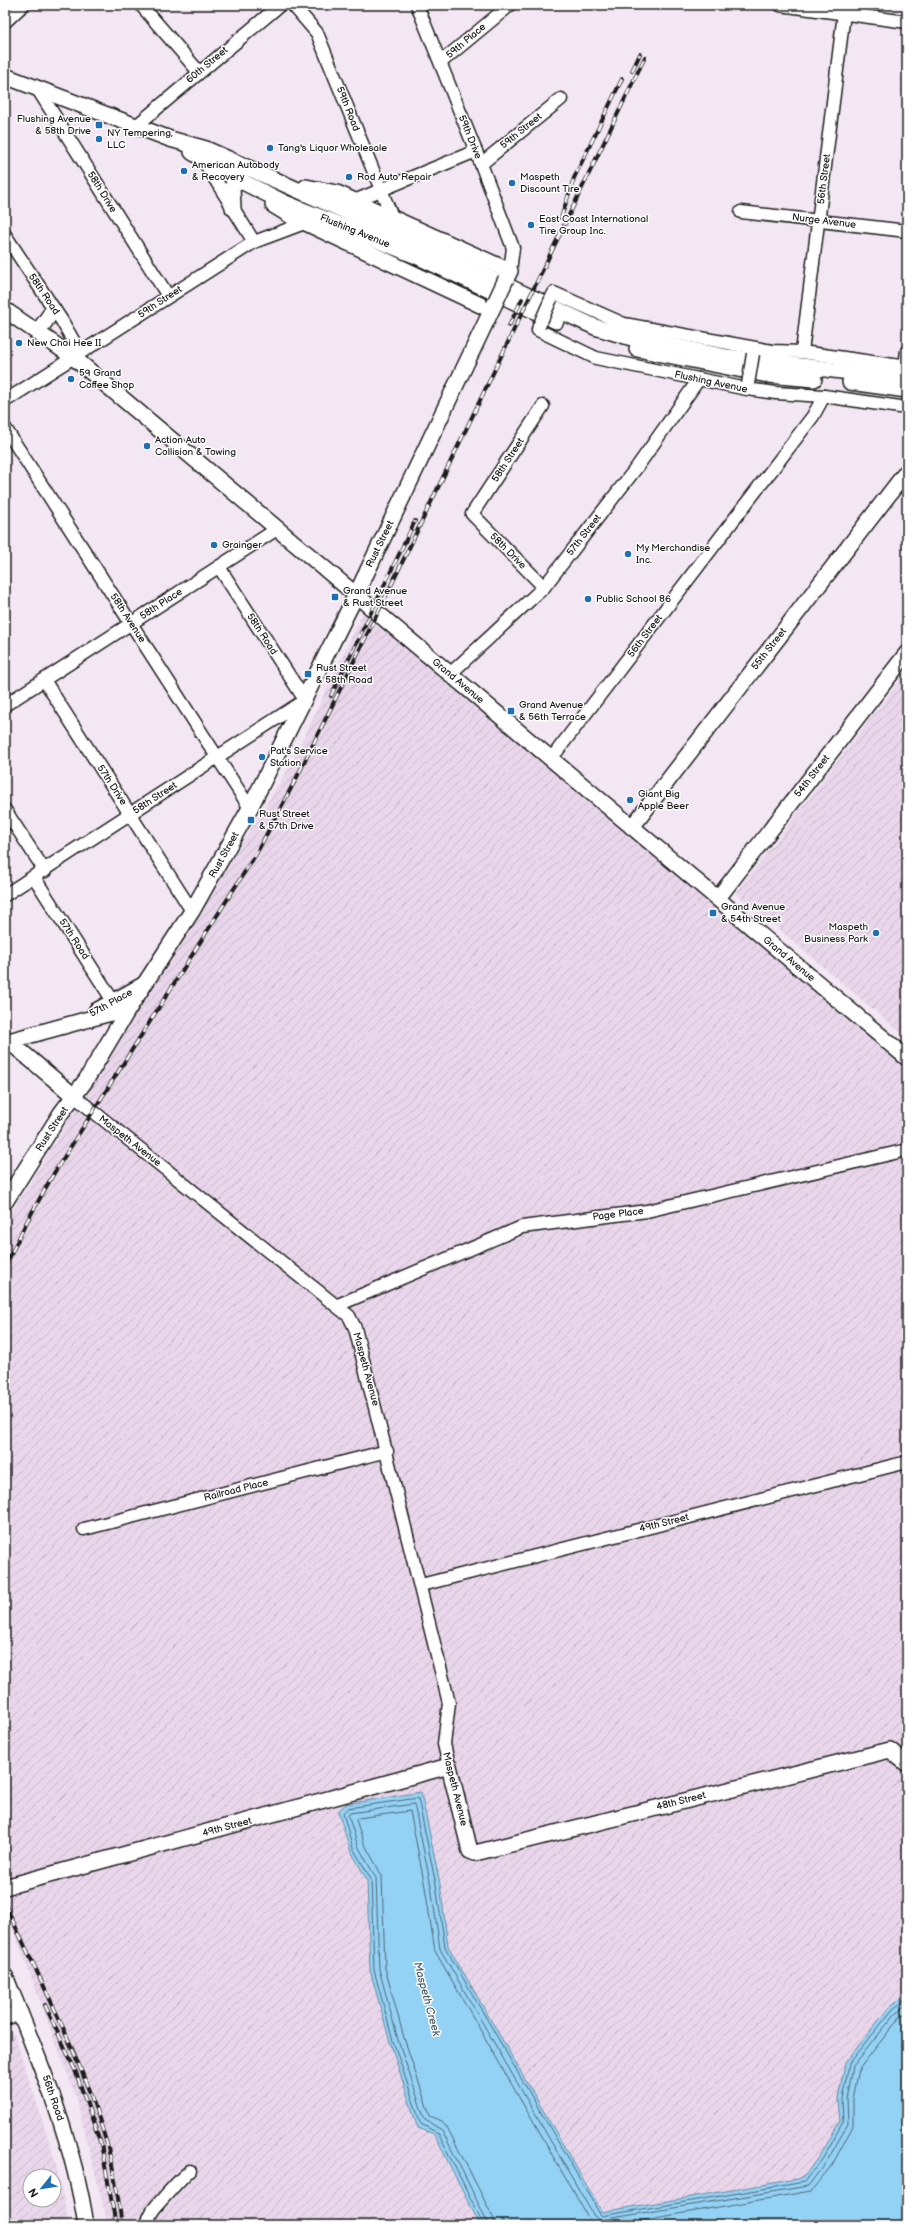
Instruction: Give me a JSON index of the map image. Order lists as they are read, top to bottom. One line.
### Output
{"streets":{"main road":["Flushing Avenue","Rust Street","55th Street","Grand Avenue","54th Street","57th Place","Maspeth Avenue","49th Street","48th Street","56th Road"],"street":["59th Place","60th Street","59th Road","59th Street","59th Drive","56th Street","58th Drive","Nurge Avenue","58th Road","58th Street","57th Street","58th Place","58th Avenue","57th Drive","57th Road","Page Place","Railroad Place"]},"crossings":[["59th Place","59th Drive"],["60th Street","Flushing Avenue"],["59th Street","59th Drive"],["59th Street","58th Drive"],["59th Street","Flushing Avenue"],["59th Street","58th Road"],["59th Street","Grand Avenue"],["59th Drive","Rust Street"],["56th Street","Nurge Avenue"],["56th Street","Flushing Avenue"],["56th Street","Grand Avenue"],["58th Drive","Flushing Avenue"],["58th Drive","58th Street"],["58th Drive","57th Street"],["Flushing Avenue","57th Street"],["58th Road","58th Street"],["58th Road","Rust Street"],["58th Road","58th Place"],["58th Road","Grand Avenue"],["58th Street","Rust Street"],["58th Street","58th Avenue"],["58th Street","57th Drive"],["58th Street","57th Road"],["57th Street","Grand Avenue"],["Rust Street","58th Avenue"],["Rust Street","Grand Avenue"],["Rust Street","57th Drive"],["Rust Street","57th Place"],["Rust Street","Maspeth Avenue"],["58th Place","58th Avenue"],["58th Place","Grand Avenue"],["58th Place","57th Drive"],["55th Street","Grand Avenue"],["Grand Avenue","54th Street"],["57th Road","57th Place"],["57th Place","Maspeth Avenue"],["Maspeth Avenue","Page Place"],["Maspeth Avenue","Railroad Place"],["Maspeth Avenue","49th Street"],["Maspeth Avenue","48th Street"]],"water":["Maspeth Creek"],"places":{"transit":["Flushing Avenue & 58th Drive","Grand Avenue & Rust Street","Rust Street & 58th Road","Grand Avenue & 56th Terrace","Rust Street & 57th Drive","Grand Avenue & 54th Street"],"other":["NY Tempering, LLC","Tang's Liquor Wholesale","American Autobody & Recovery","Rod Auto Repair","Maspeth Discount Tire","East Coast International Tire Group Inc.","New Choi Hee II","59 Grand Coffee Shop","Action Auto Collision & Towing","Grainger","My Merchandise Inc.","Public School 86","Pat's Service Station","Giant Big Apple Beer","Maspeth Business Park"]},"north":"bottom left"}
